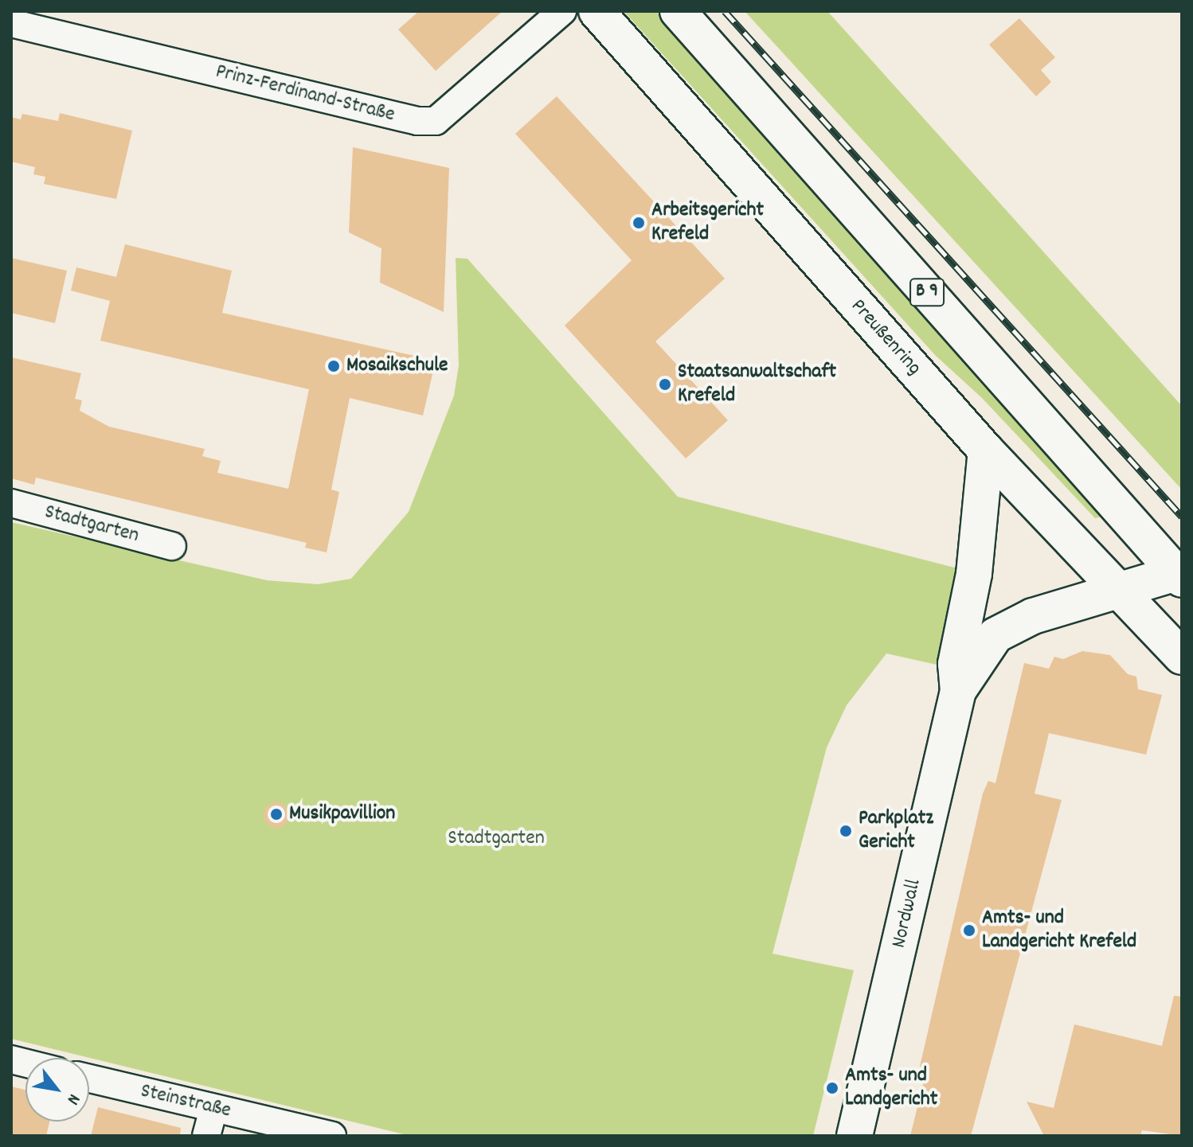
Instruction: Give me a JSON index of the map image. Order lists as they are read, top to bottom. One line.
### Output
{"streets":{"main road":["B 9","Preußenring","Nordwall"],"street":["Prinz-Ferdinand-Straße","Stadtgarten","Steinstraße"]},"crossings":[["B 9","Nordwall"],["Preußenring","Nordwall"]],"parks":["Stadtgarten"],"places":["Arbeitsgericht Krefeld","Mosaikschule","Staatsanwaltschaft Krefeld","Musikpavillion","Parkplatz Gericht","Amts- und Landgericht Krefeld","Amts- und Landgericht"],"north":"bottom right"}
